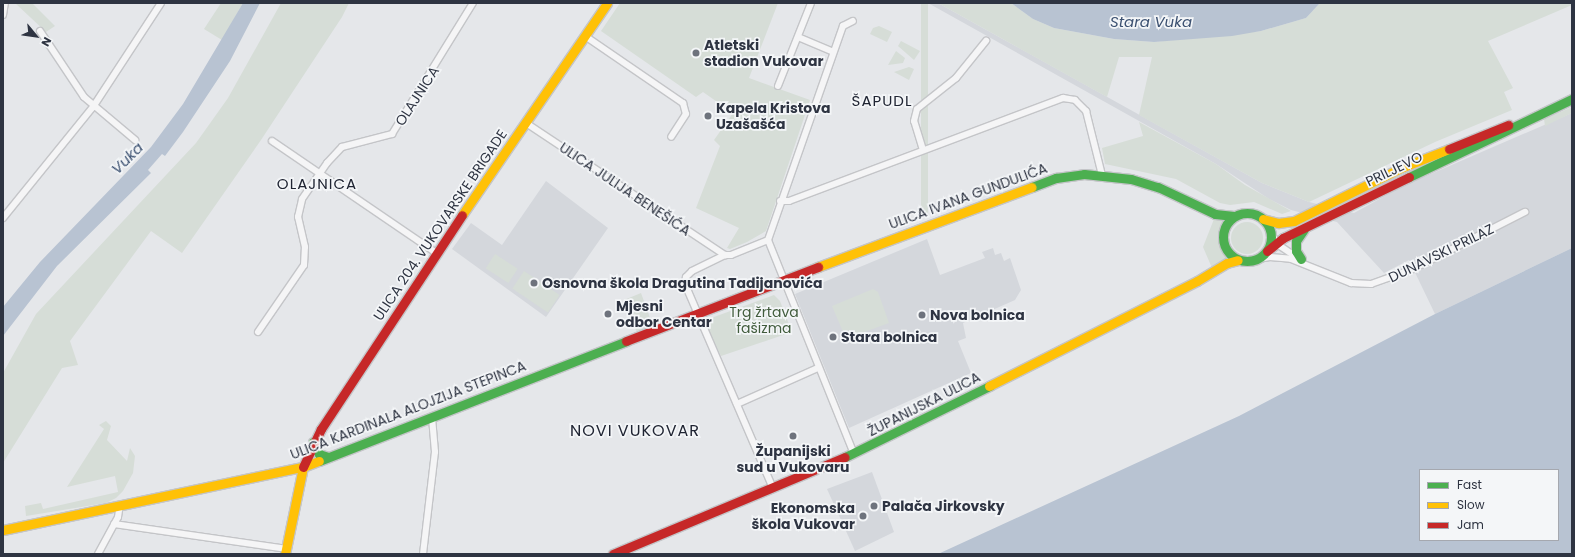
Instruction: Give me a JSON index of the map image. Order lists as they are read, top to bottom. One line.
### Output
{"streets":{"main road":["PRILJEVO","ULICA IVANA GUNDULIĆA","ULICA 204. VUKOVARSKE BRIGADE","ŽUPANIJSKA ULICA","ULICA KARDINALA ALOJZIJA STEPINCA"],"street":["OLAJNICA","ULICA JULIJA BENEŠIĆA","DUNAVSKI PRILAZ"]},"crossings":[["PRILJEVO","ULICA IVANA GUNDULIĆA"],["PRILJEVO","DUNAVSKI PRILAZ"],["PRILJEVO","ŽUPANIJSKA ULICA"],["ULICA JULIJA BENEŠIĆA","ULICA 204. VUKOVARSKE BRIGADE"],["ULICA IVANA GUNDULIĆA","DUNAVSKI PRILAZ"],["ULICA IVANA GUNDULIĆA","ŽUPANIJSKA ULICA"],["ULICA 204. VUKOVARSKE BRIGADE","ULICA KARDINALA ALOJZIJA STEPINCA"],["DUNAVSKI PRILAZ","ŽUPANIJSKA ULICA"]],"districts":["ŠAPUDL","OLAJNICA","NOVI VUKOVAR"],"water":["Stara Vuka","Vuka"],"parks":["Trg žrtava fašizma"],"places":["Atletski stadion Vukovar","Kapela Kristova Uzašašća","Osnovna škola Dragutina Tadijanovića","Mjesni odbor Centar","Nova bolnica","Stara bolnica","Županijski sud u Vukovaru","Palača Jirkovsky","Ekonomska škola Vukovar"],"legend":["Fast","Slow","Jam"],"north":"bottom right"}
